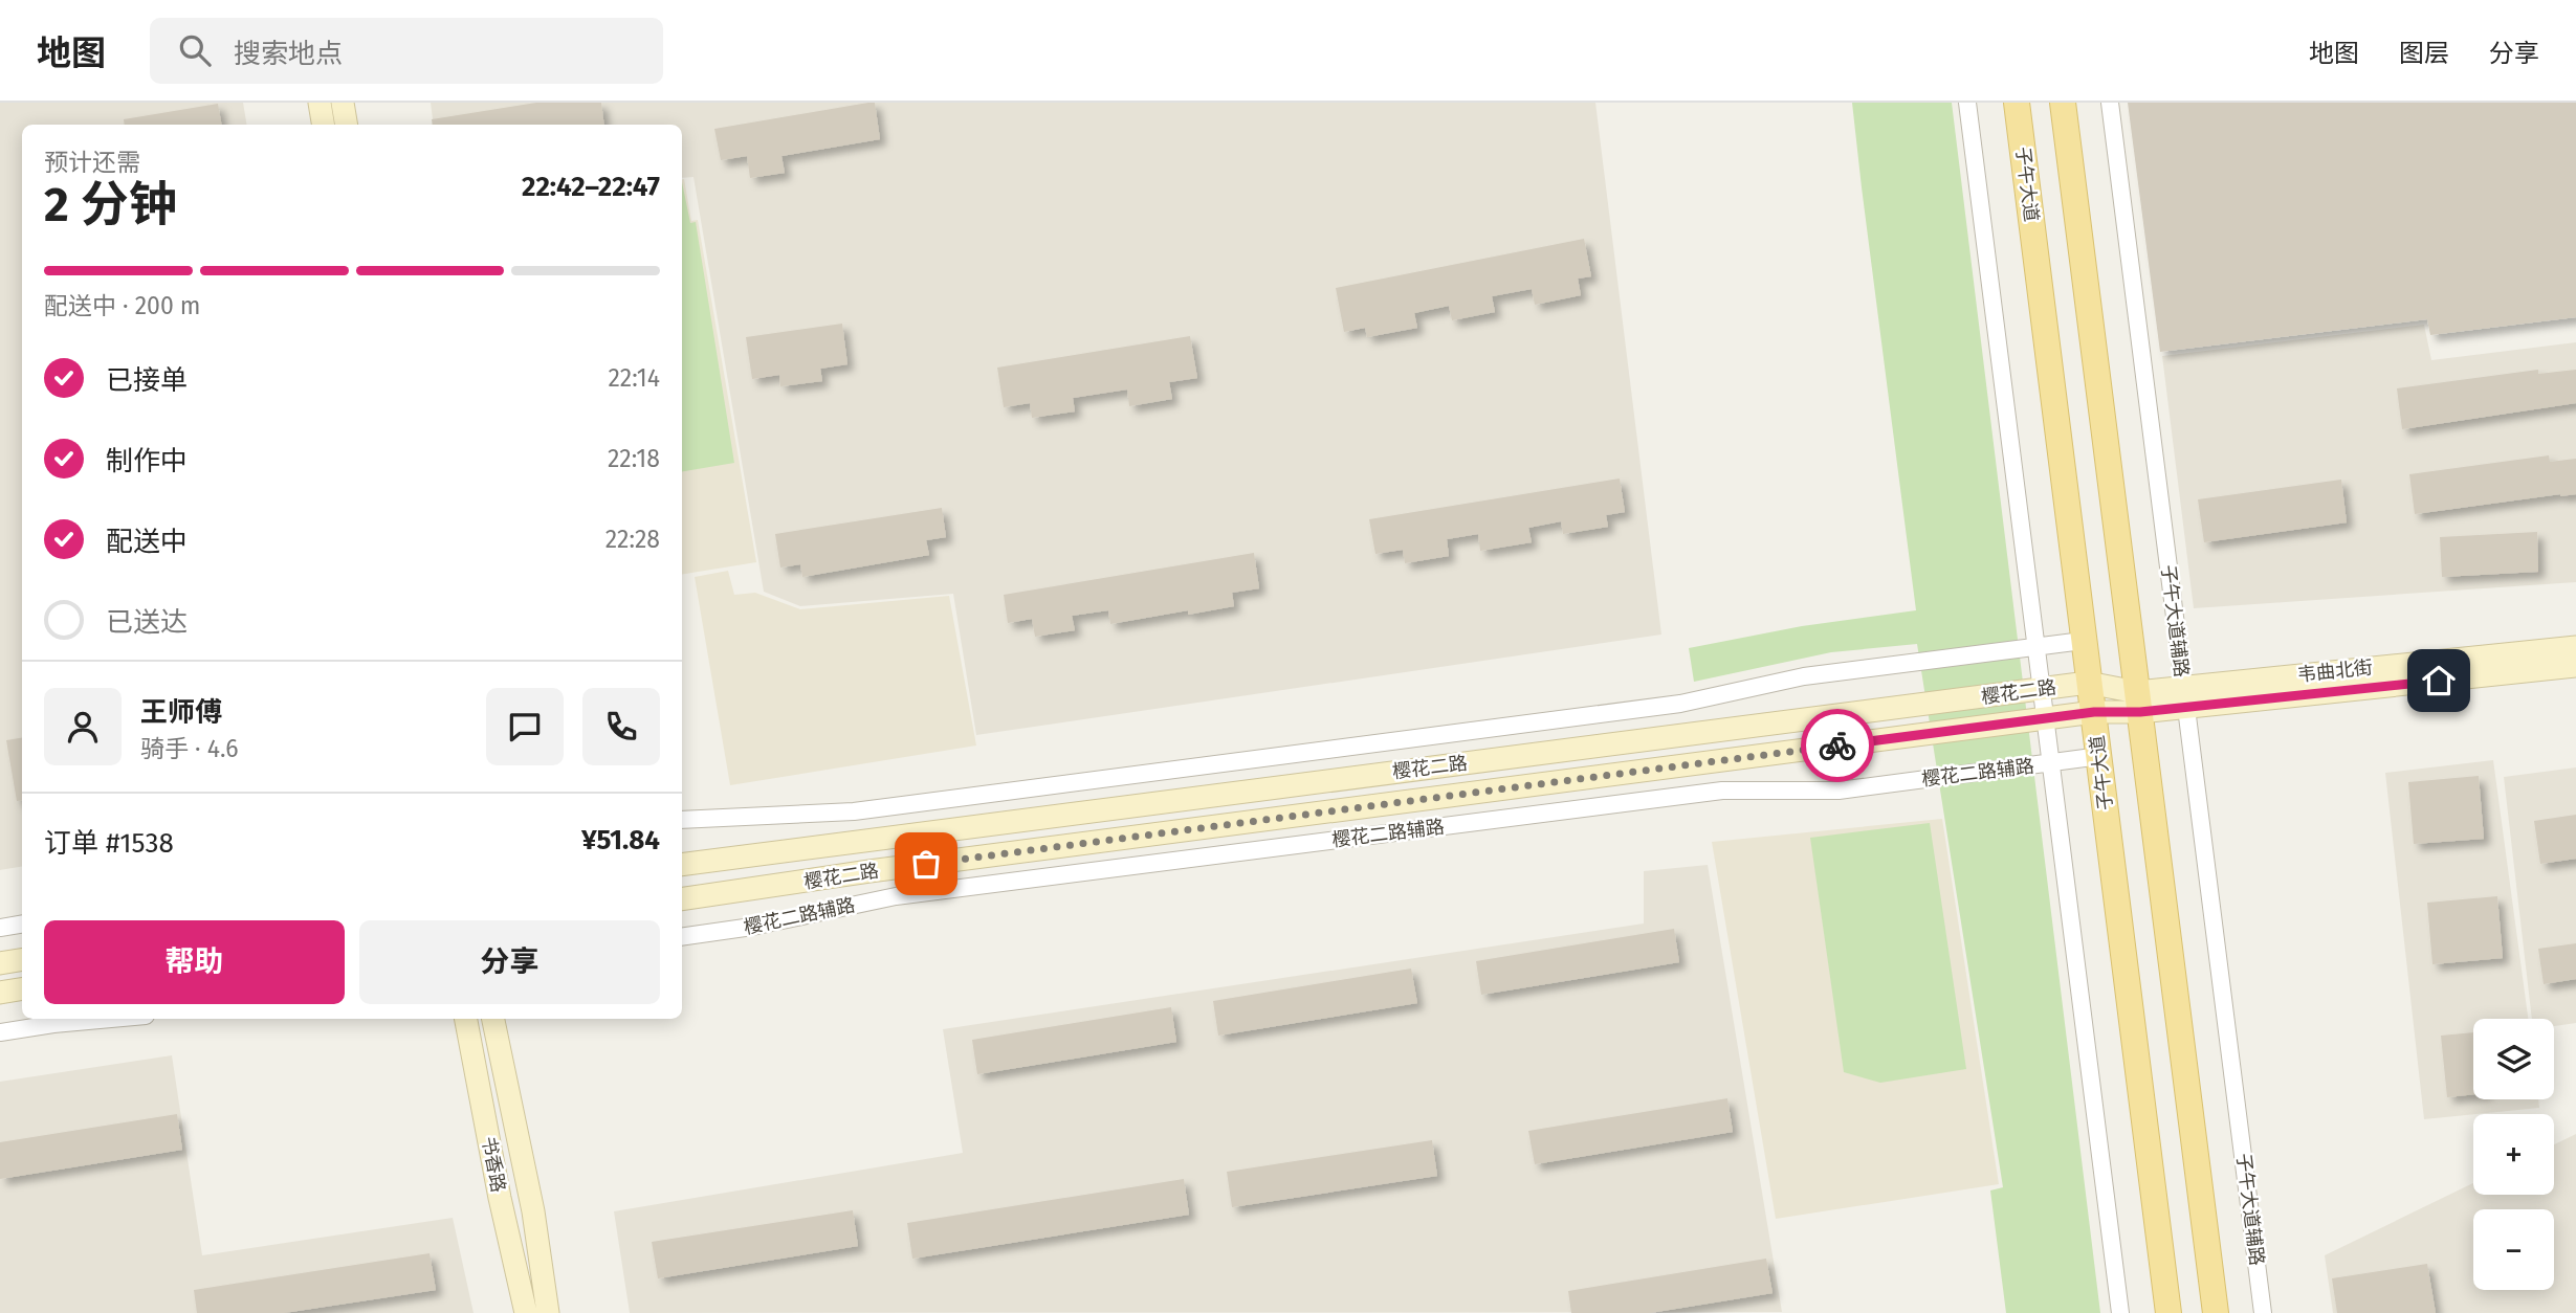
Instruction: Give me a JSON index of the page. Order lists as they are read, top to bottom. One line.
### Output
{"streets":{"main road":["子午大道","韦曲北街","樱花二路","书香路"],"street":["子午大道辅路","樱花二路辅路"]},"crossings":[["子午大道","樱花二路"],["子午大道","樱花二路辅路"],["子午大道辅路","韦曲北街"],["韦曲北街","樱花二路"]],"page":{"header":"地图","search":"搜索地点","nav":["地图","图层","分享"],"heading":["2 分钟","预计还需","22:42–22:47"],"panel":["王师傅","骑手 · 4.6","订单 #1538","¥51.84"],"bar":"配送中 · 200 m","list":[["已接单","22:14"],["制作中","22:18"],["配送中","22:28"],"已送达"],"buttons":["帮助","分享"],"map_buttons":["+","−"]}}
